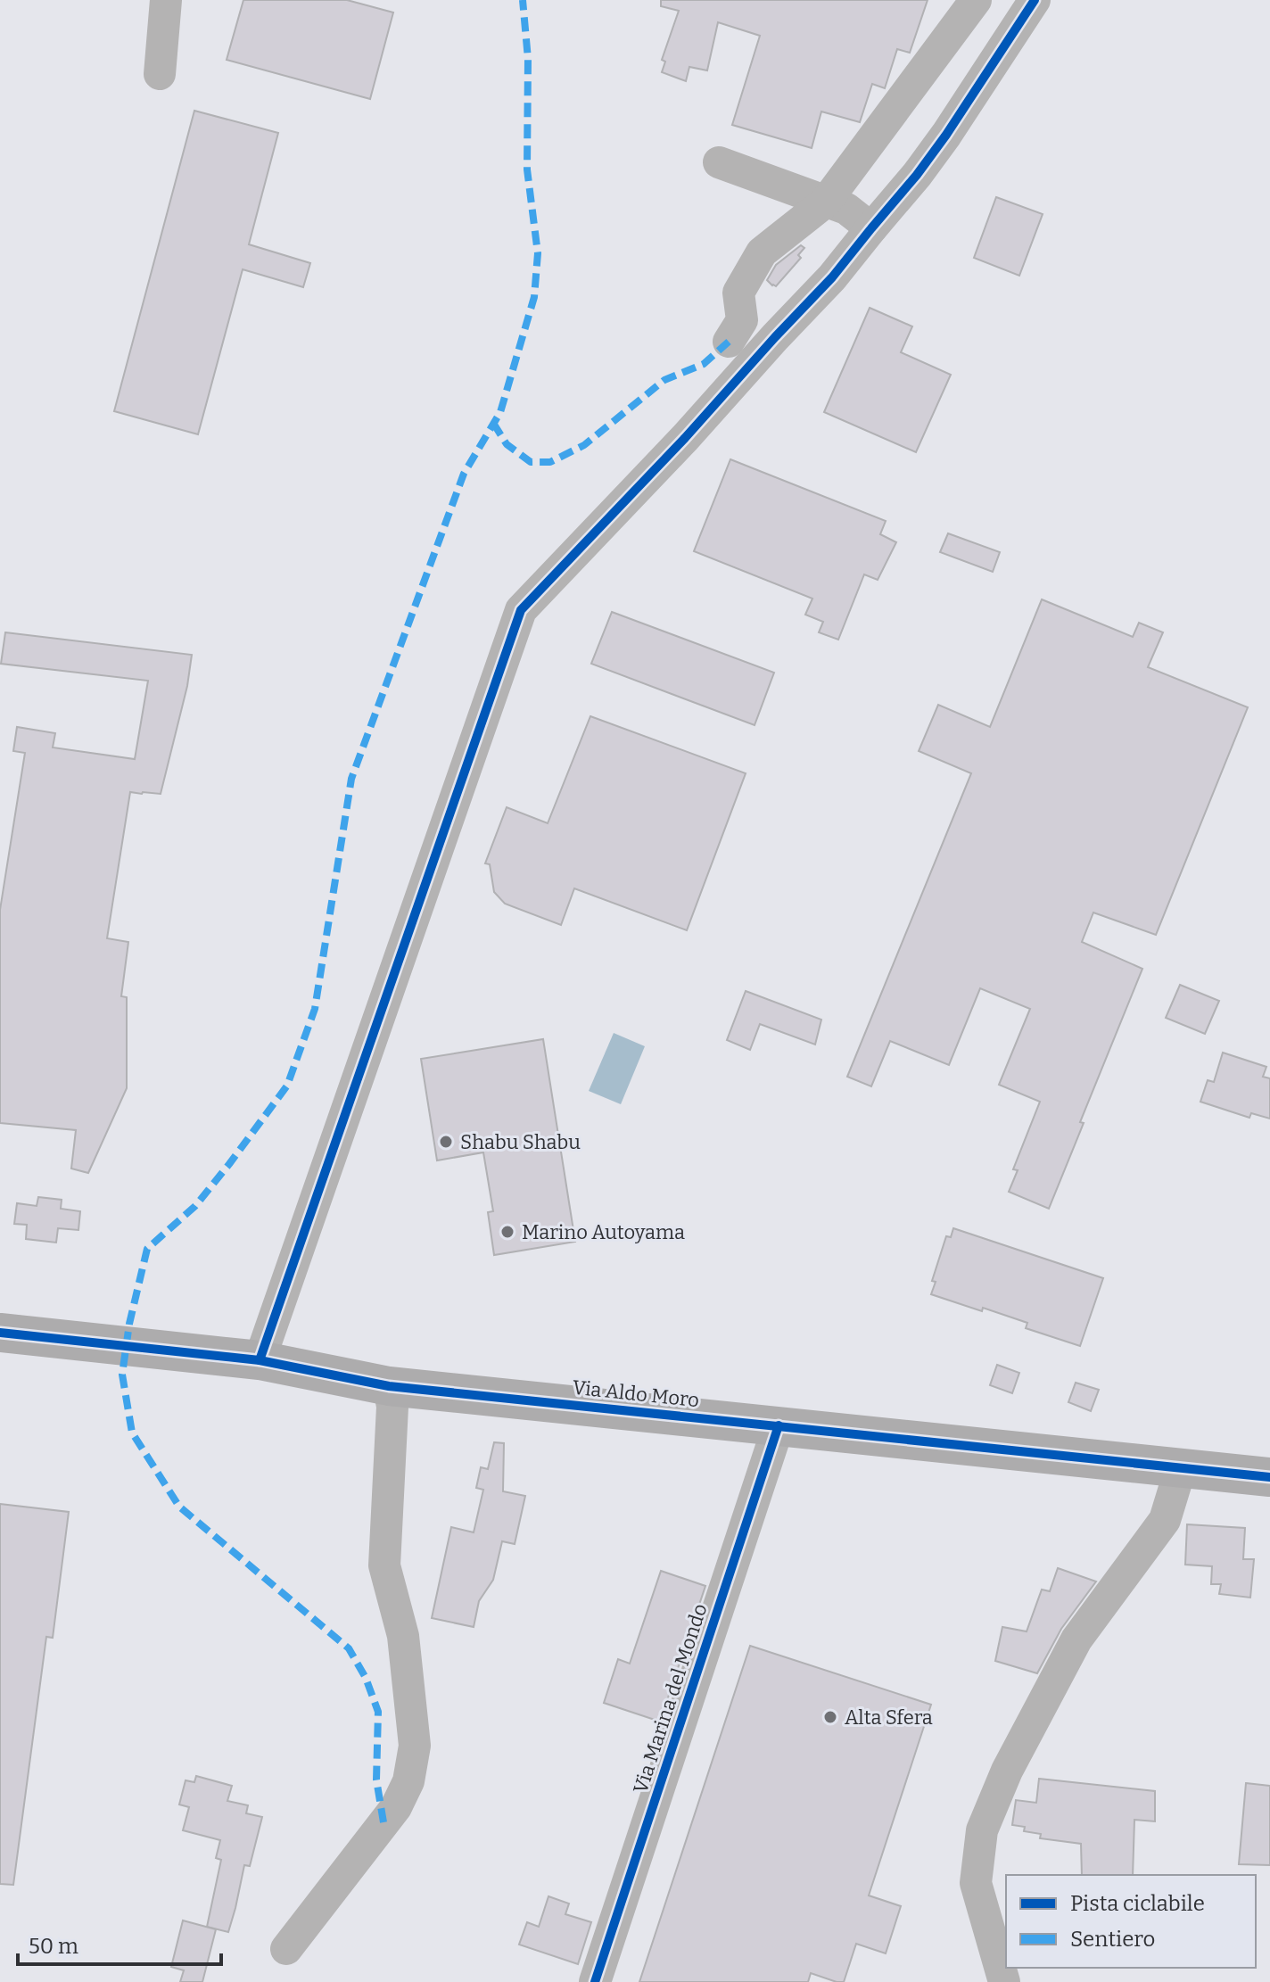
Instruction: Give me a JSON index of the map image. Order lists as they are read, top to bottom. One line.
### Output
{"streets":{"main road":["Via Aldo Moro"],"street":["Via Marina del Mondo"]},"crossings":[["Via Aldo Moro","Via Marina del Mondo"]],"places":["Shabu Shabu","Marino Autoyama","Alta Sfera"],"legend":["Pista ciclabile","Sentiero"],"scale_bar":"50 m"}
